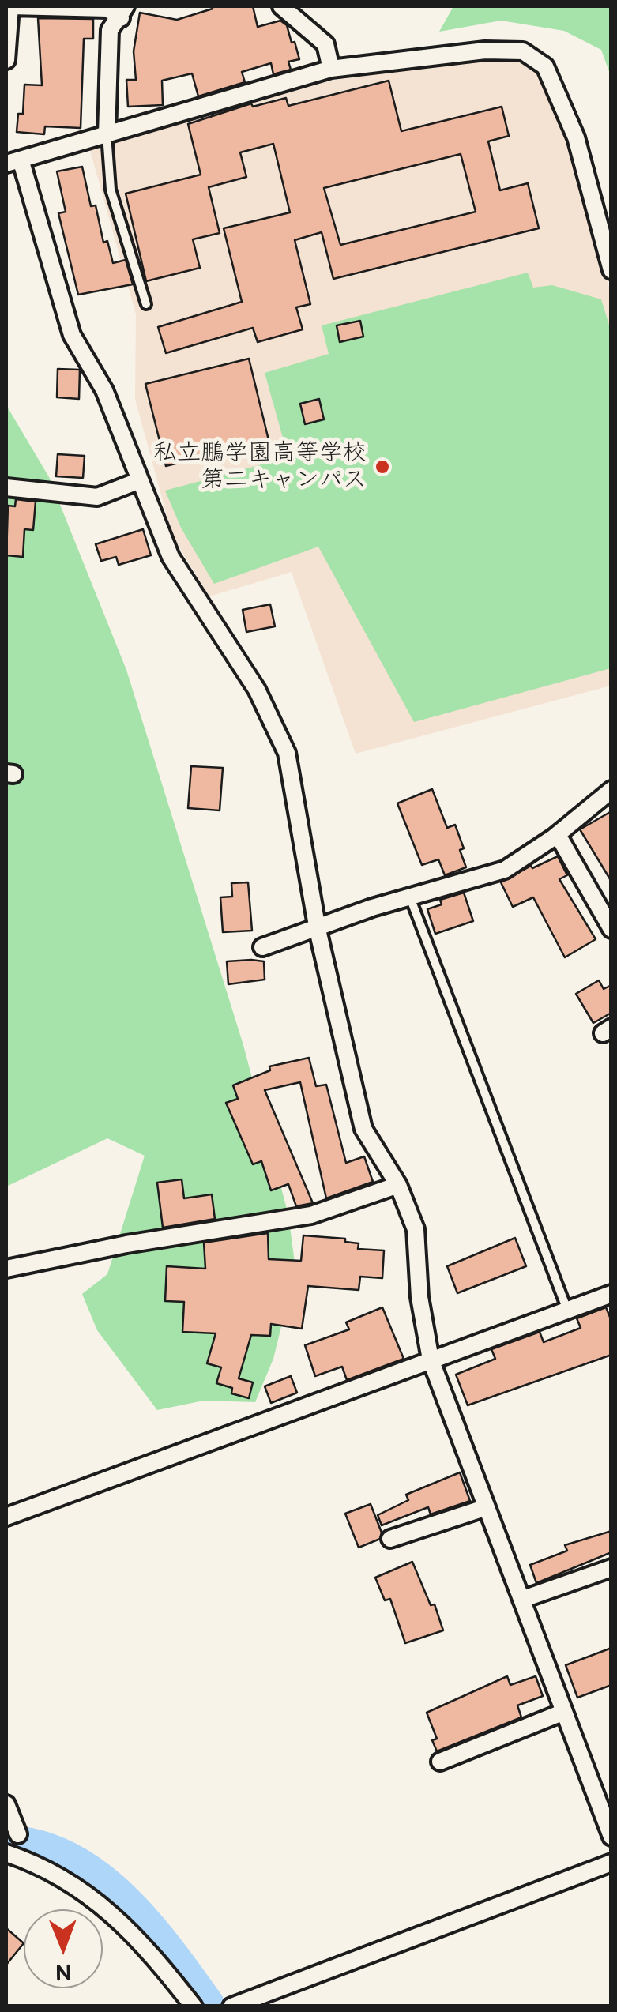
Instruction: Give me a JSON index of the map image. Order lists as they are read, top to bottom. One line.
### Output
{"places":["私立鵬学園高等学校 第二キャンパス"],"north":"bottom"}
